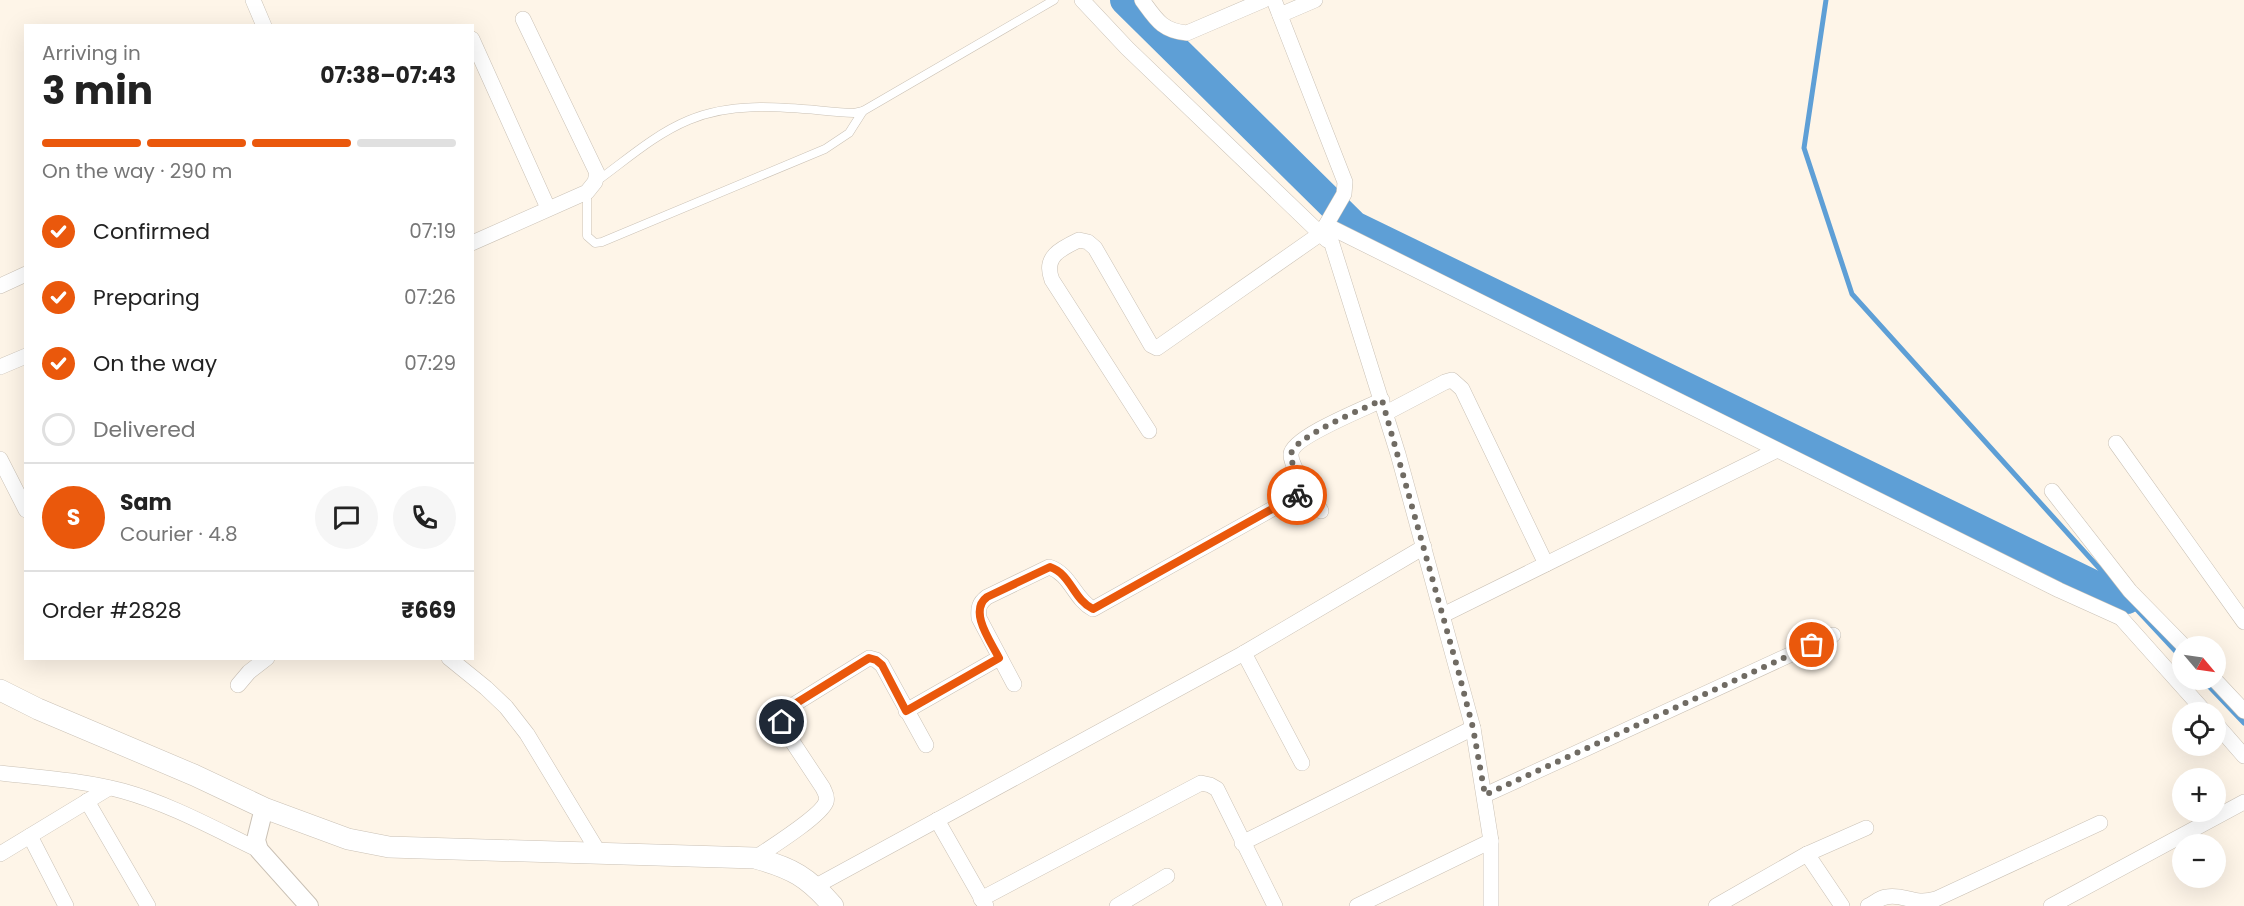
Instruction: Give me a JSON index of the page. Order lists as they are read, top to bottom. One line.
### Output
{"north":"bottom right","page":{"heading":["3 min","Arriving in","07:38–07:43"],"panel":["Sam","Courier · 4.8","Order #2828","₹669"],"bar":"On the way · 290 m","list":[["Confirmed","07:19"],["Preparing","07:26"],["On the way","07:29"],"Delivered"],"round":"S","map_buttons":["+","−"]}}
